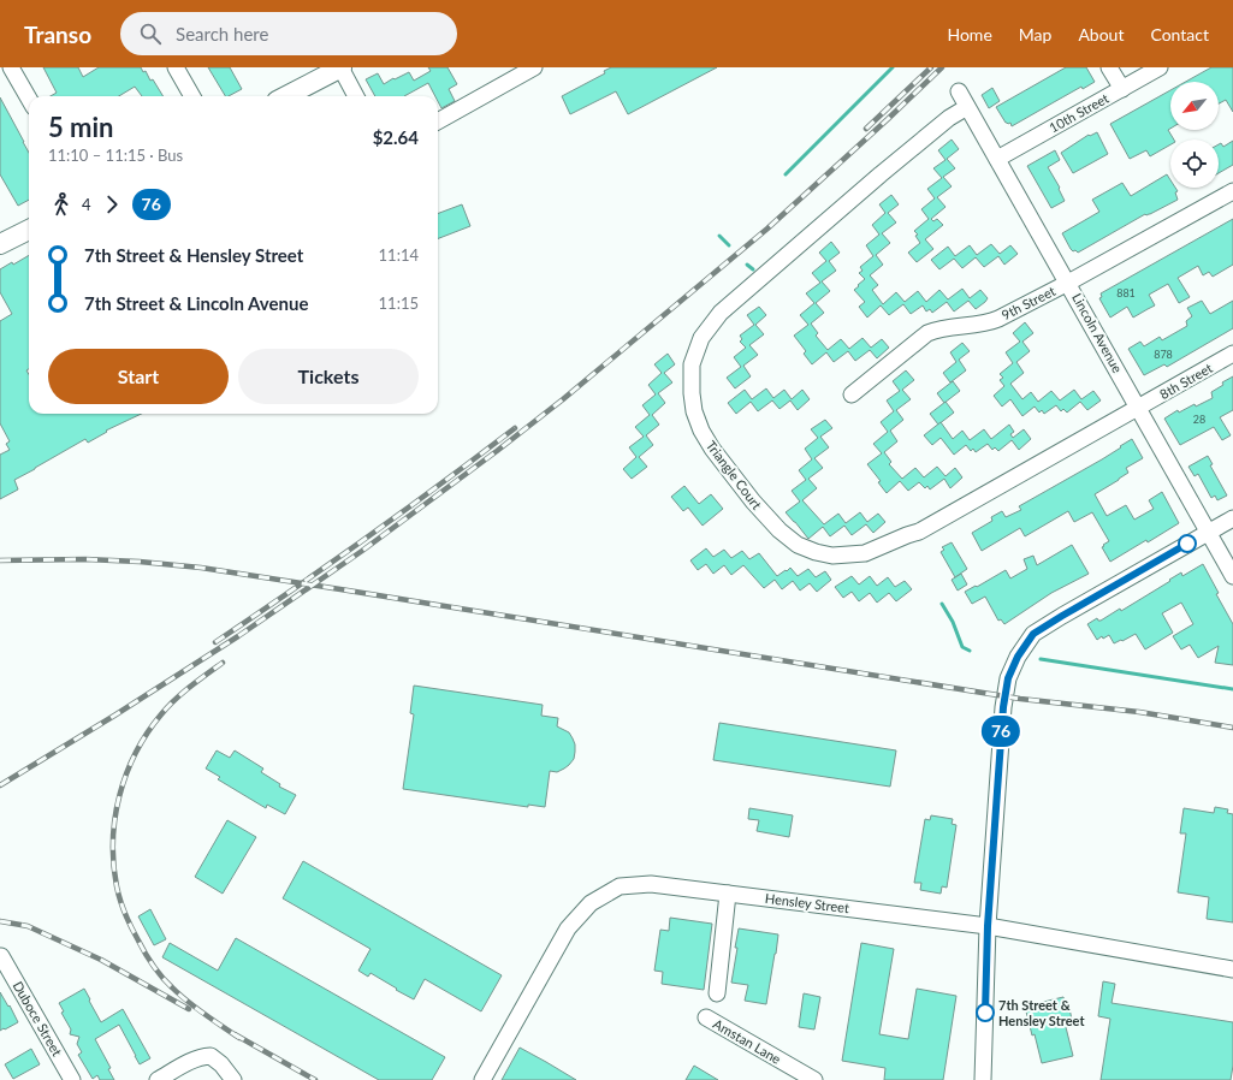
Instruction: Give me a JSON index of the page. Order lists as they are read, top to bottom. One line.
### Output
{"streets":{"street":["10th Street","9th Street","Lincoln Avenue","8th Street","Triangle Court","Hensley Street","Duboce Street","Amstan Lane"]},"crossings":[["10th Street","Lincoln Avenue"],["9th Street","Lincoln Avenue"],["Lincoln Avenue","8th Street"],["Lincoln Avenue","Triangle Court"],["8th Street","Triangle Court"]],"places":["7th Street & Hensley Street"],"lines":["bus line 76"],"house_numbers":["881","878","28"],"north":"bottom left","page":{"header":"Transo","search":"Search here","nav":["Home","Map","About","Contact"],"on_map":"76","heading":["5 min","11:10 – 11:15 · Bus","$2.64"],"legs":["4","76"],"list":[{"name":"7th Street & Hensley Street","value":"11:14"},{"name":"7th Street & Lincoln Avenue","value":"11:15"}],"buttons":["Start","Tickets"]}}
